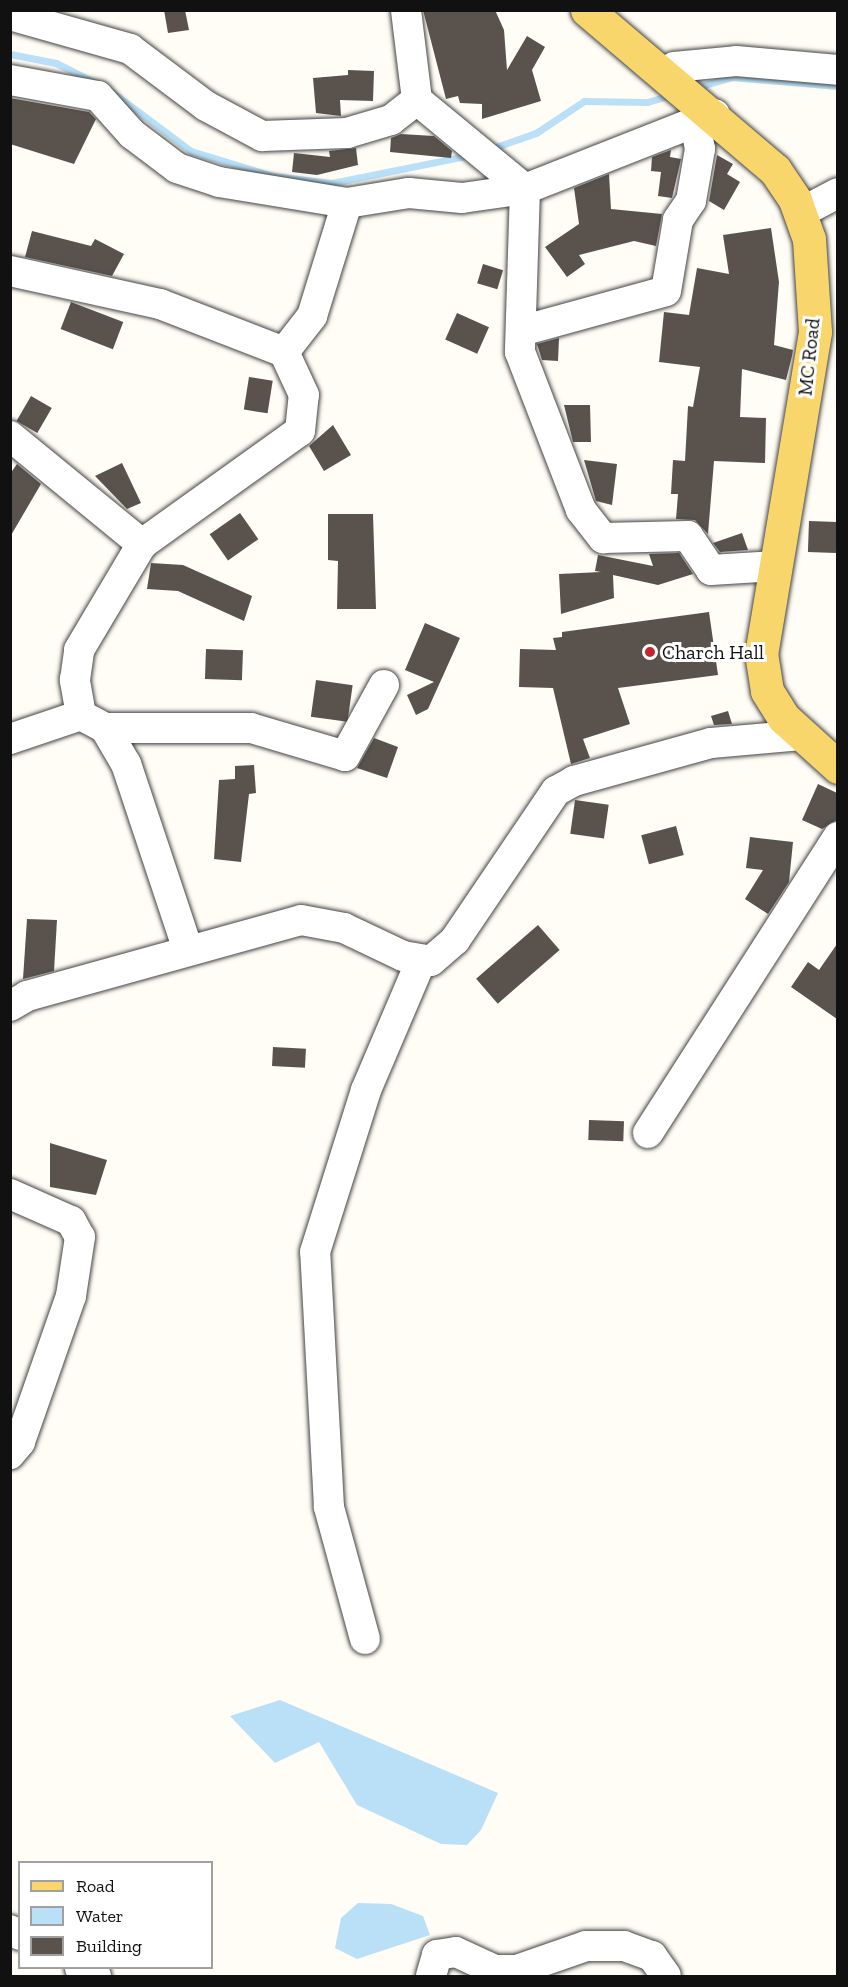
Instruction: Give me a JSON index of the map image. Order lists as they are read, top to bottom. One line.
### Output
{"streets":{"main road":["MC Road"]},"places":["Charch Hall"],"legend":["Road","Water","Building"]}
